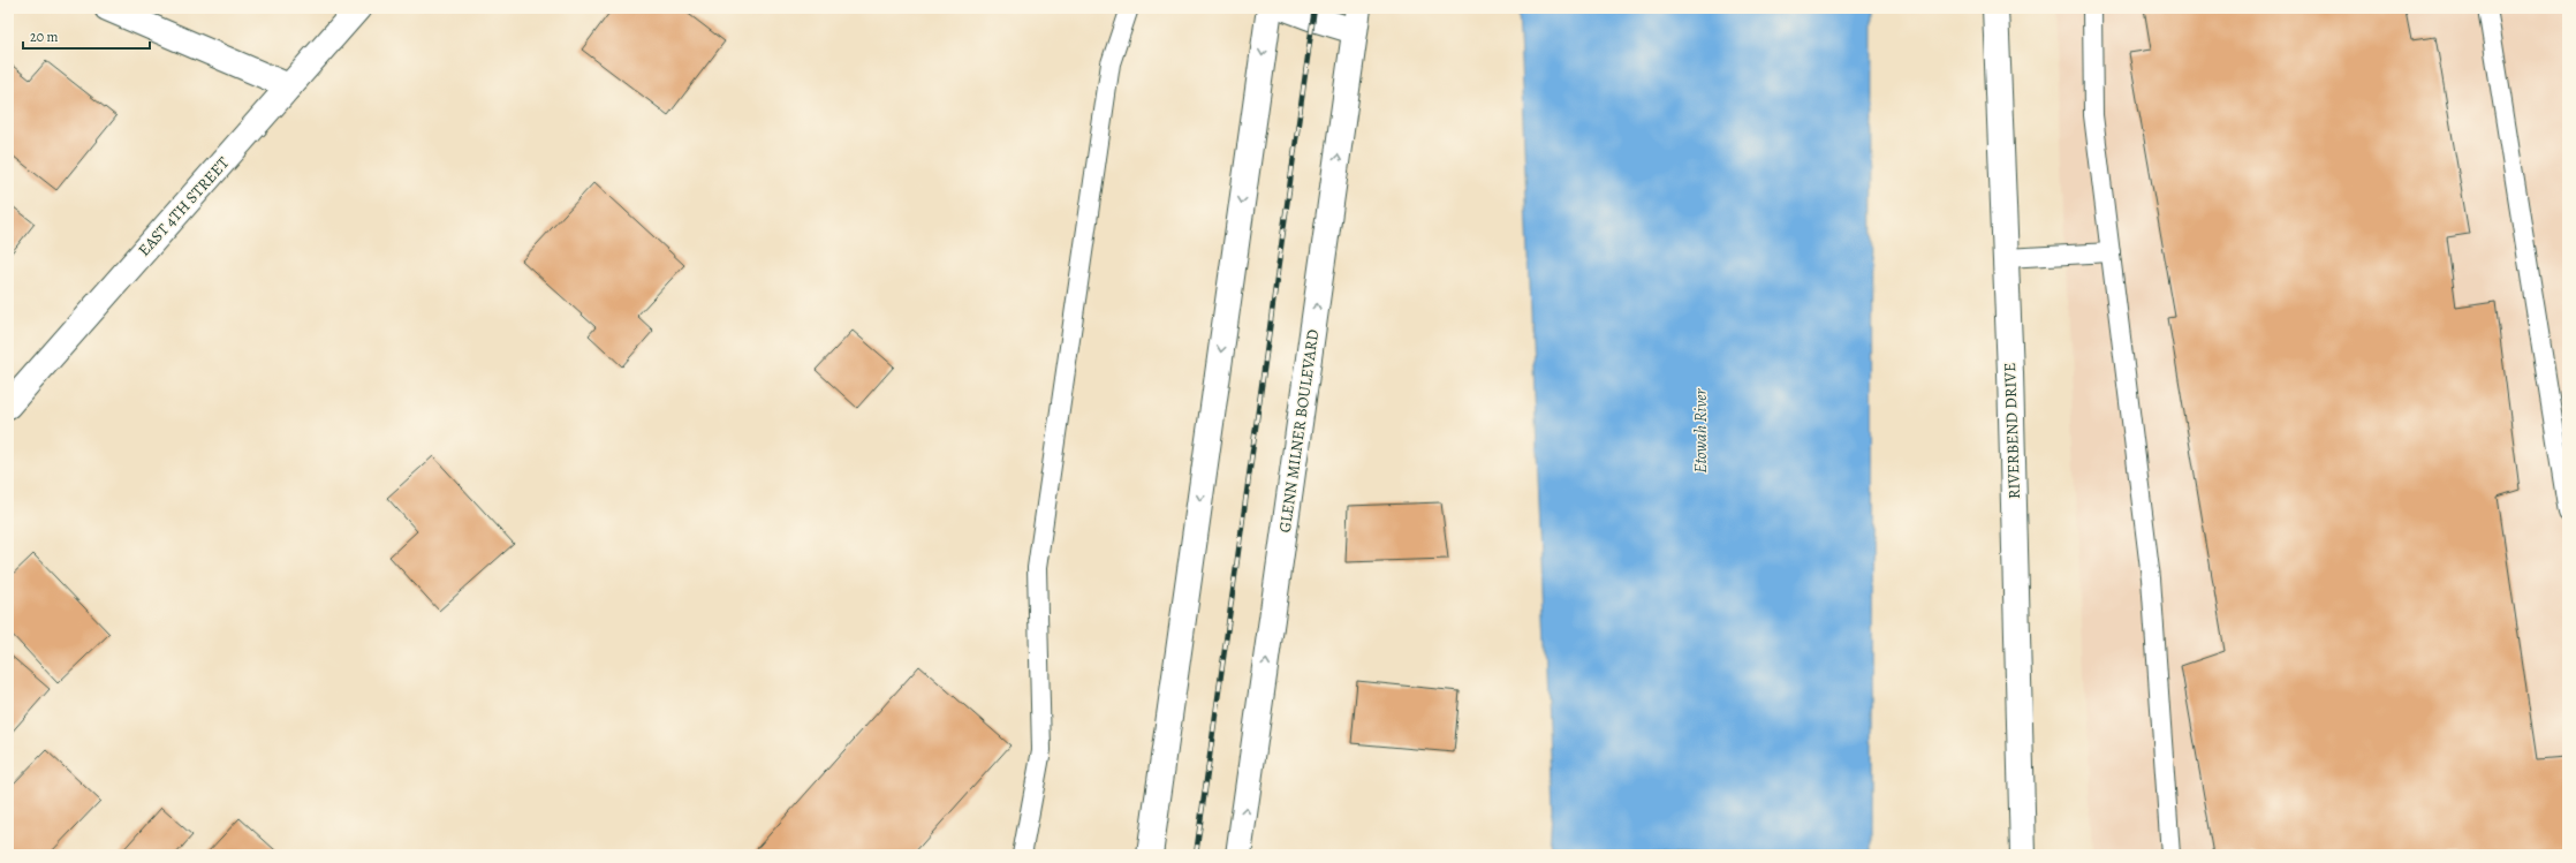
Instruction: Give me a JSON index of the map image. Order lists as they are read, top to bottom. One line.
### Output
{"streets":{"street":["EAST 4TH STREET","GLENN MILNER BOULEVARD","RIVERBEND DRIVE"]},"water":["Etowah River"],"scale_bar":"20 m"}
